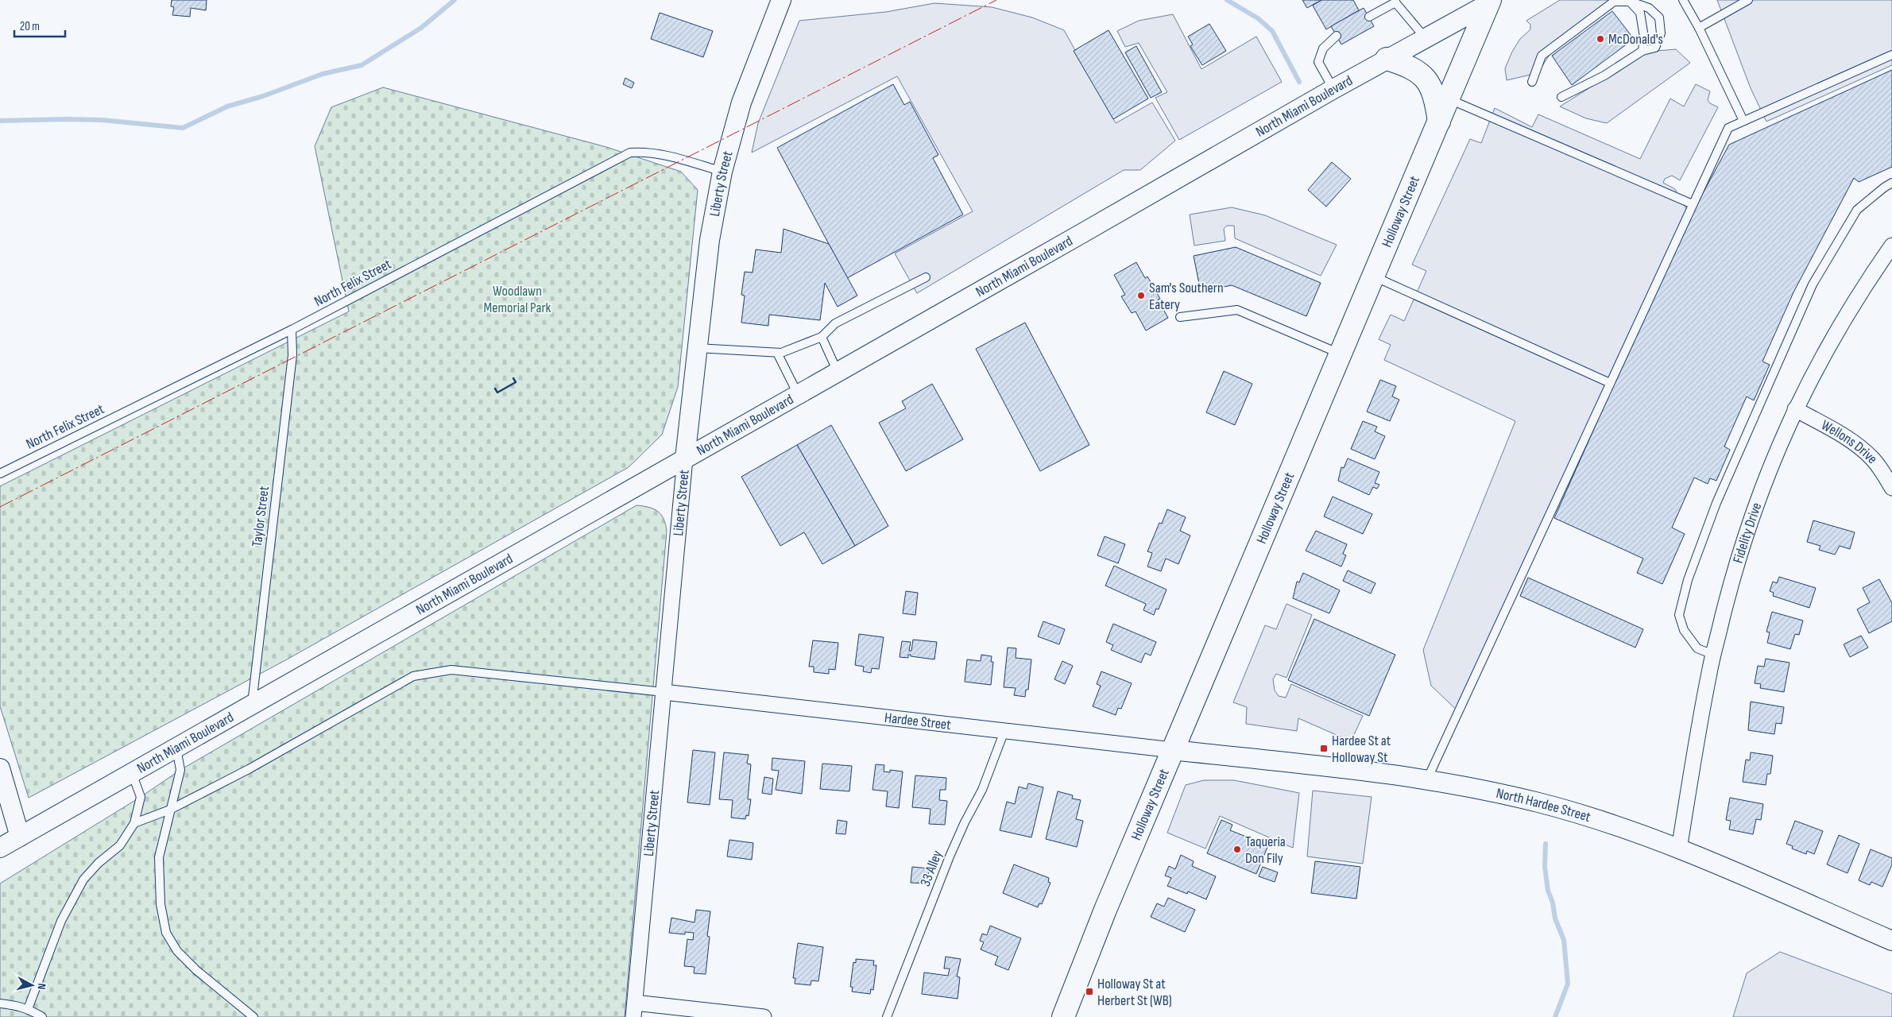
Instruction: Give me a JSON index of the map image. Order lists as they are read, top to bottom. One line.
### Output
{"streets":{"main road":["Holloway Street"],"street":["North Miami Boulevard","Liberty Street","Wellons Drive","Fidelity Drive","Hardee Street","North Hardee Street"],"lane":["North Felix Street","Taylor Street","33 Alley"]},"crossings":[["North Miami Boulevard","Liberty Street"],["North Miami Boulevard","Holloway Street"],["North Miami Boulevard","Taylor Street"],["Liberty Street","North Felix Street"],["Liberty Street","Hardee Street"],["Holloway Street","Hardee Street"],["Holloway Street","North Hardee Street"],["North Felix Street","Taylor Street"],["Wellons Drive","Fidelity Drive"],["Fidelity Drive","North Hardee Street"],["Hardee Street","North Hardee Street"],["Hardee Street","33 Alley"]],"parks":["Woodlawn Memorial Park"],"places":{"other":["McDonald's","Sam's Southern Eatery","Taqueria Don Fily"],"transit":["Hardee St at Holloway St","Holloway St at Herbert St (WB)"]},"scale_bar":"20 m","north":"right"}
